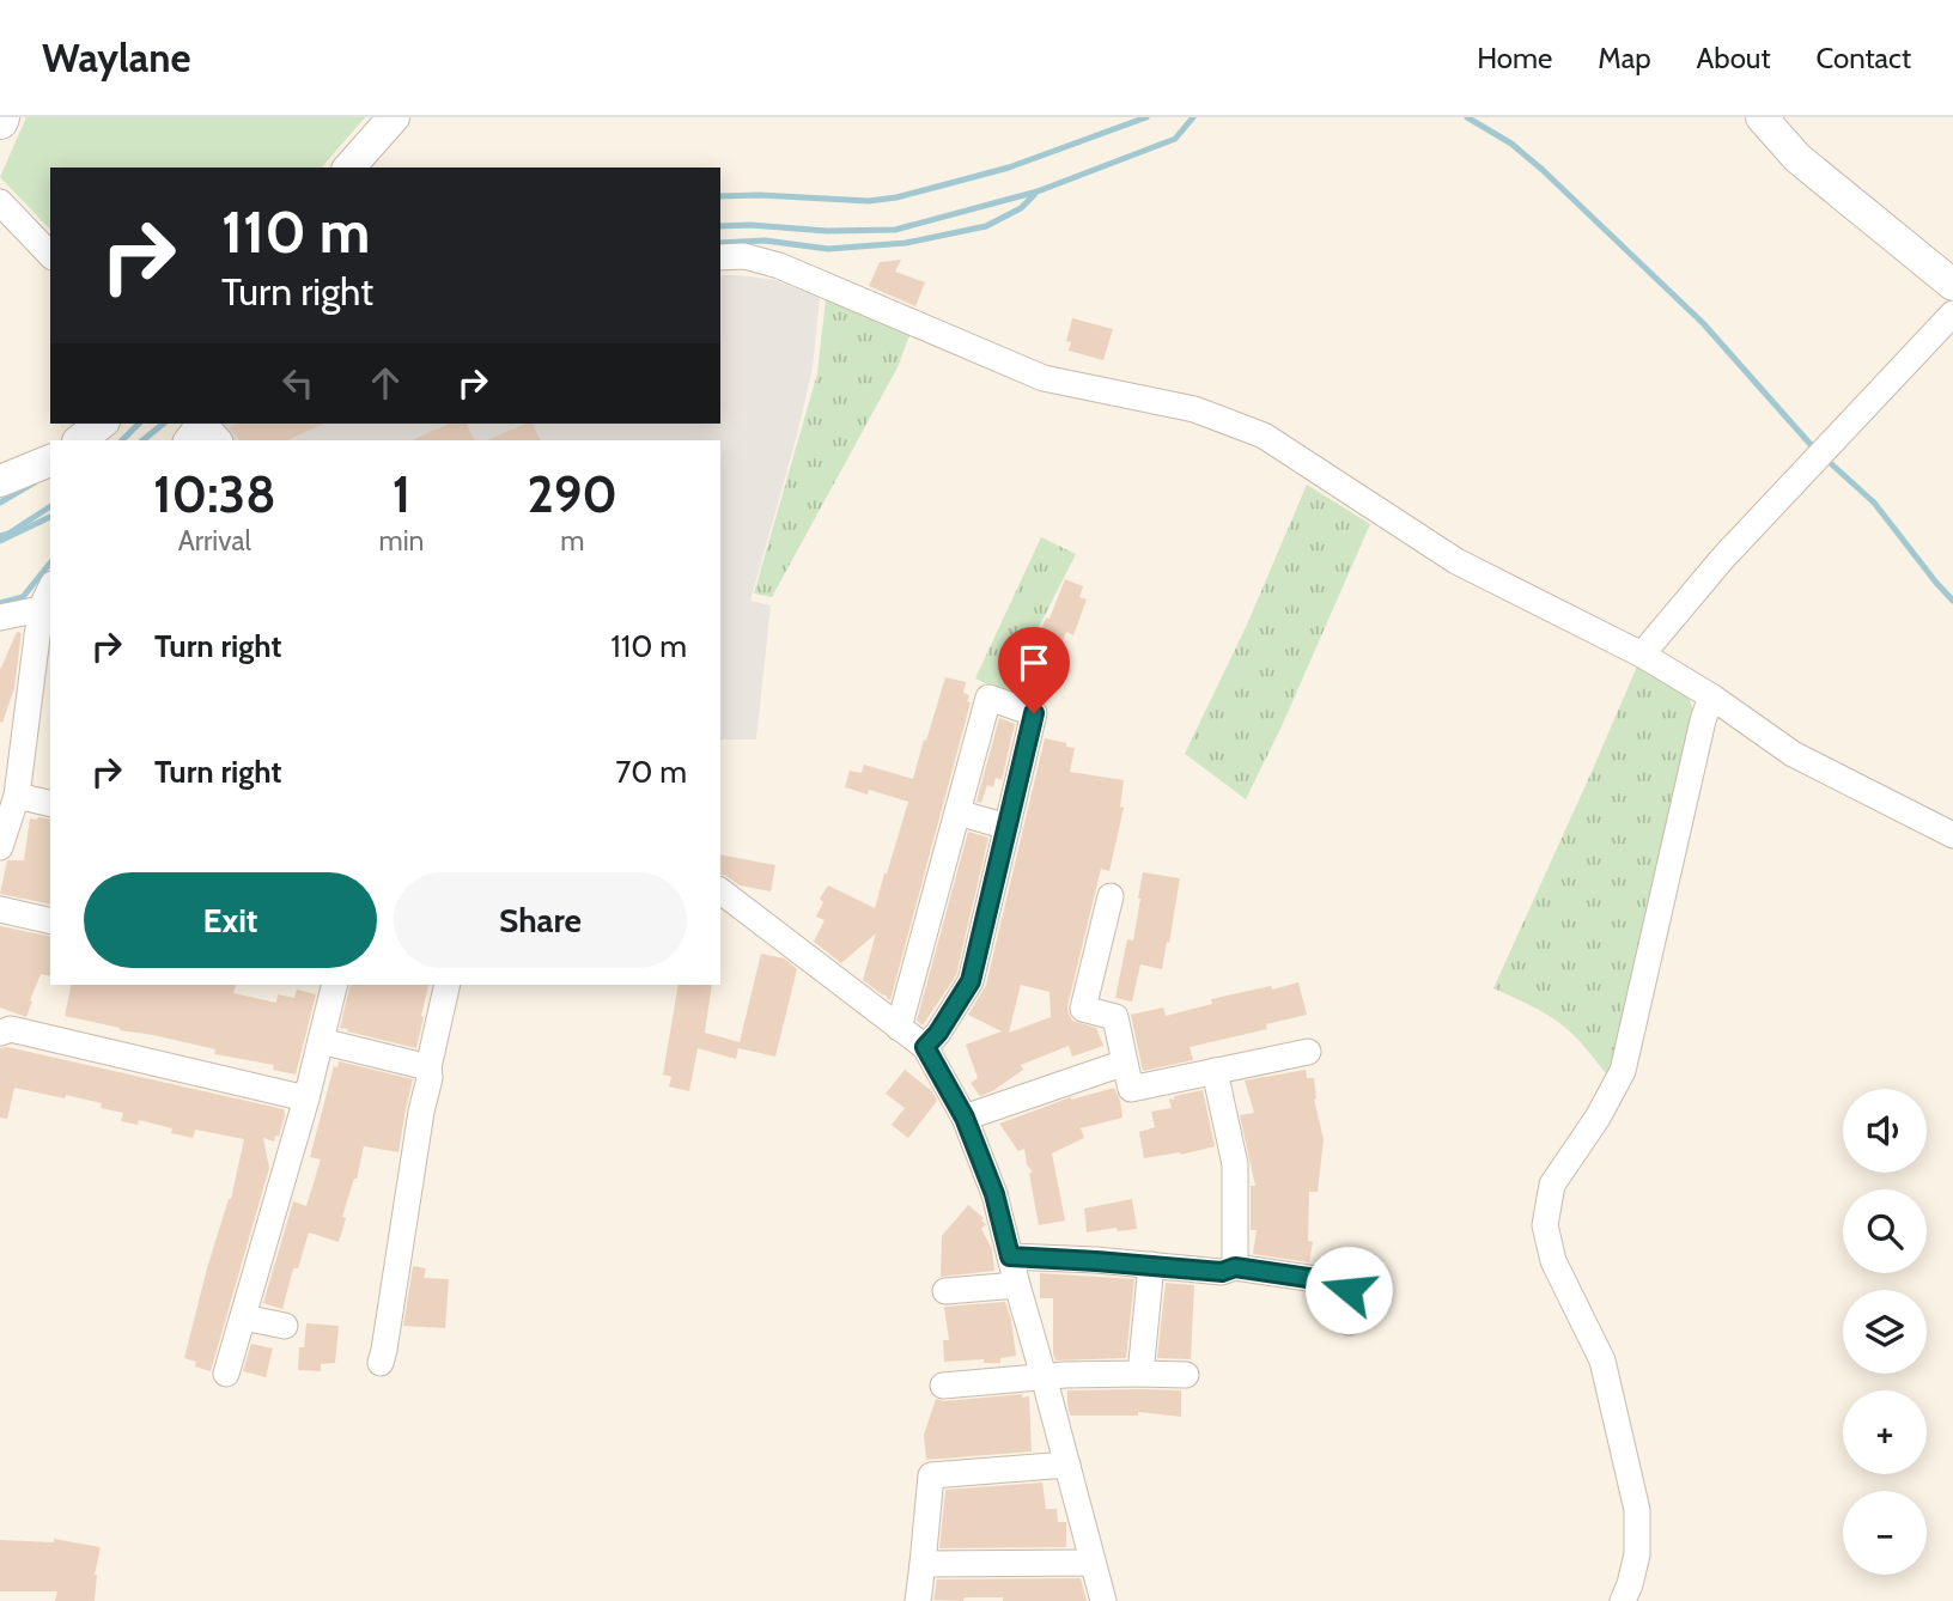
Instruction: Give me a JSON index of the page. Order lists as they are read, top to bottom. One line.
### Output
{"page":{"header":"Waylane","nav":["Home","Map","About","Contact"],"turn":["110 m","Turn right"],"eta":["10:38","Arrival","1","min","290","m"],"list":[{"name":"Turn right","value":"110 m"},{"name":"Turn right","value":"70 m"}],"buttons":["Exit","Share"],"map_buttons":["+","−"]}}
